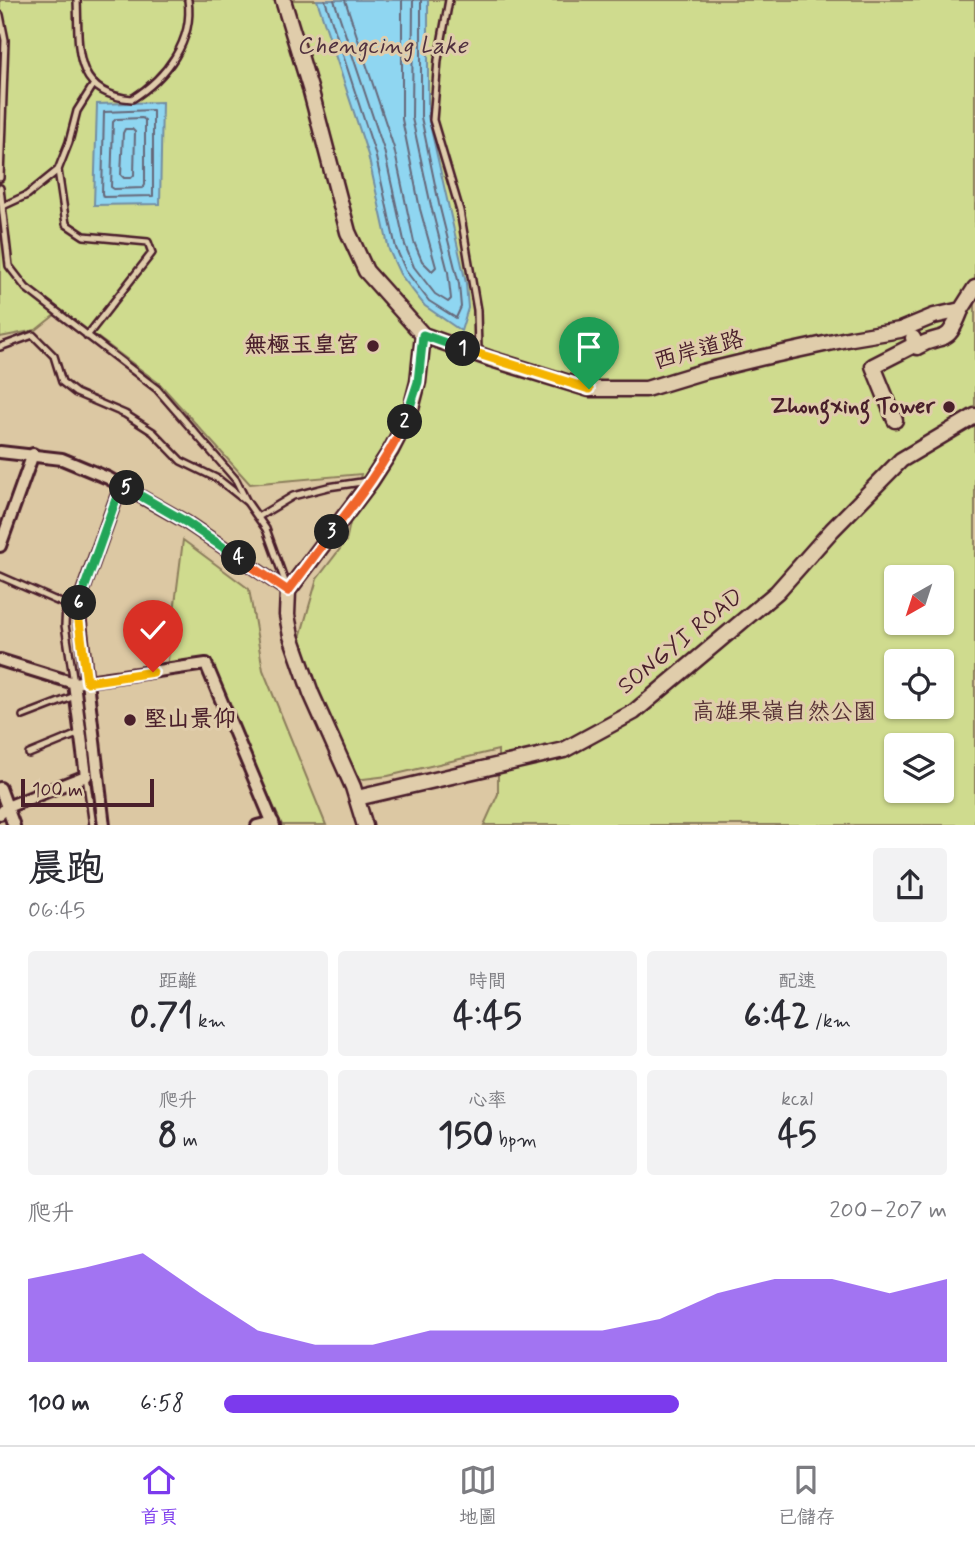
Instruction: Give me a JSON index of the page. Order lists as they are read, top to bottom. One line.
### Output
{"streets":{"street":["西岸道路","SONGYI ROAD"]},"water":["Chengcing Lake"],"parks":["高雄果嶺自然公園"],"places":["無極玉皇宮","Zhongxing Tower","堅山景仰"],"scale_bar":"100 m","north":"bottom left","page":{"pins":["1","2","5","3","4","6"],"scale":"100 m","heading":["晨跑","06:45"],"stats":[["距離","0.71 km"],["時間","4:45"],["配速","6:42 /km"],["爬升","8 m"],["心率","150 bpm"],["kcal","45"]],"chart":["爬升","200–207 m"],"list":[{"name":"100 m","note":"6:58"}],"tabs":["首頁","地圖","已儲存"]}}
